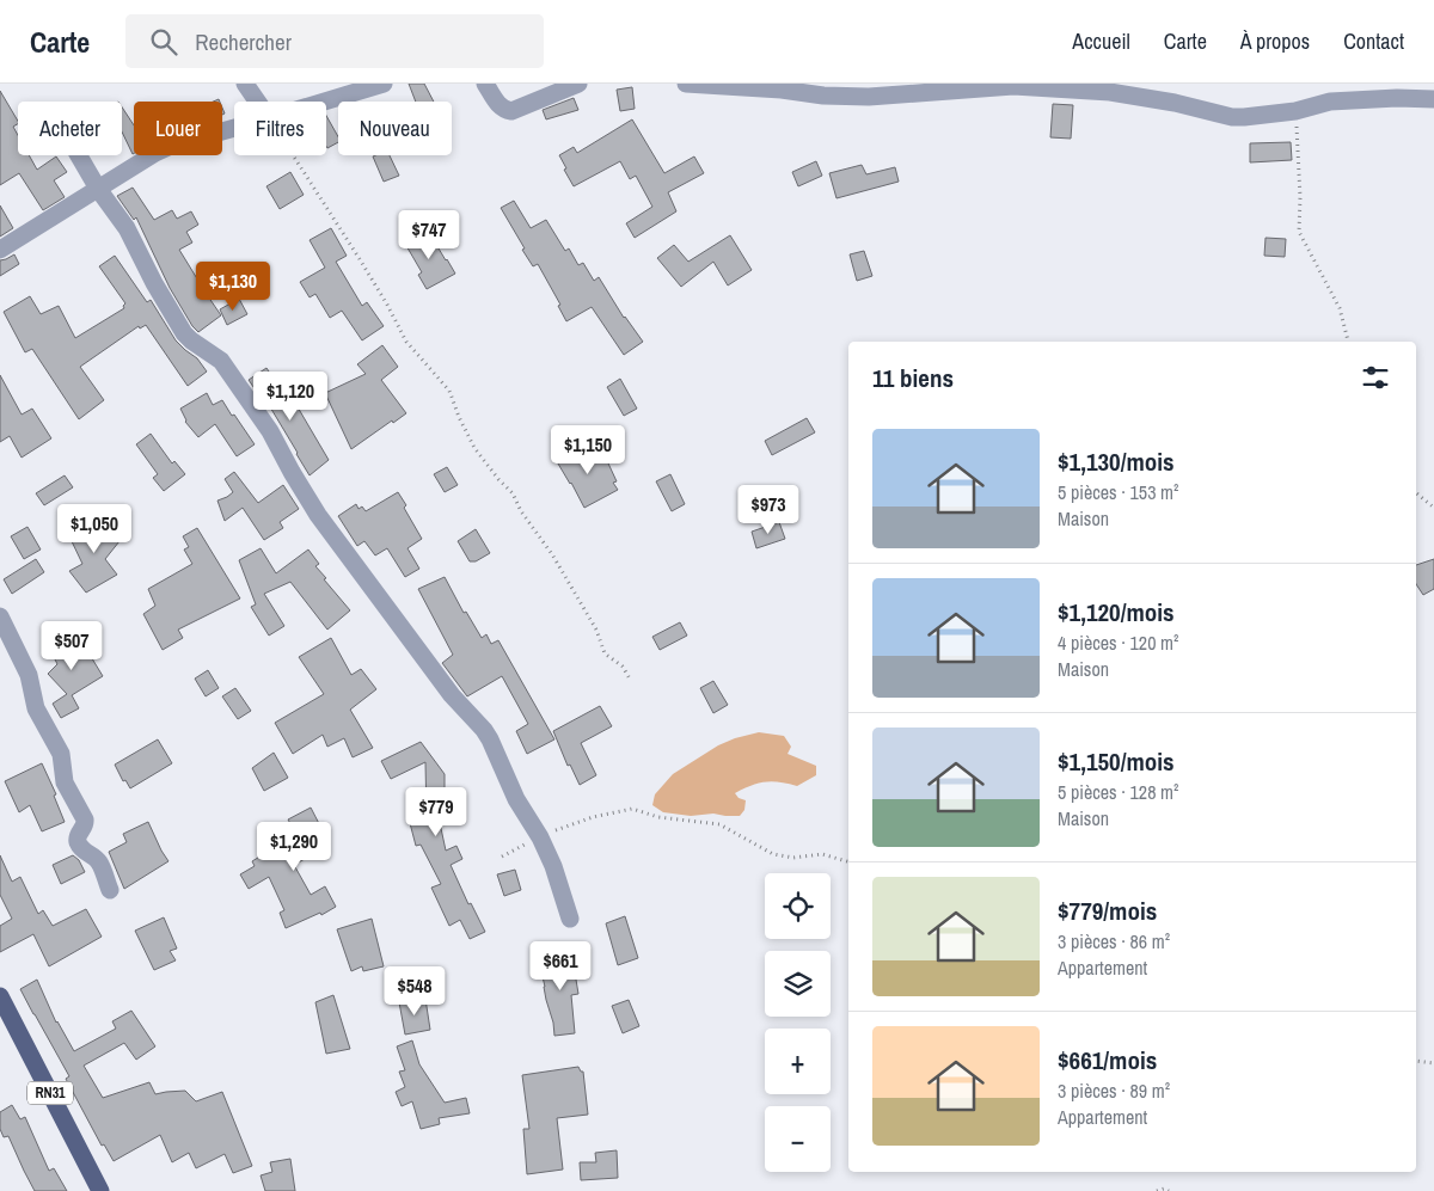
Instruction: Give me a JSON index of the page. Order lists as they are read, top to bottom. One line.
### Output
{"streets":{"main road":["RN31"]},"page":{"header":"Carte","search":"Rechercher","nav":["Accueil","Carte","À propos","Contact"],"chip":["Acheter","Louer","Filtres","Nouveau"],"price":["$747","$1,130","$1,120","$1,150","$973","$1,050","$507","$779","$1,290","$661","$548"],"heading":"11 biens","list":[{"name":"$1,130/mois","note":"5 pièces · 153 m² · Maison"},{"name":"$1,120/mois","note":"4 pièces · 120 m² · Maison"},{"name":"$1,150/mois","note":"5 pièces · 128 m² · Maison"},{"name":"$779/mois","note":"3 pièces · 86 m² · Appartement"},{"name":"$661/mois","note":"3 pièces · 89 m² · Appartement"}],"map_buttons":["+","−"]}}
